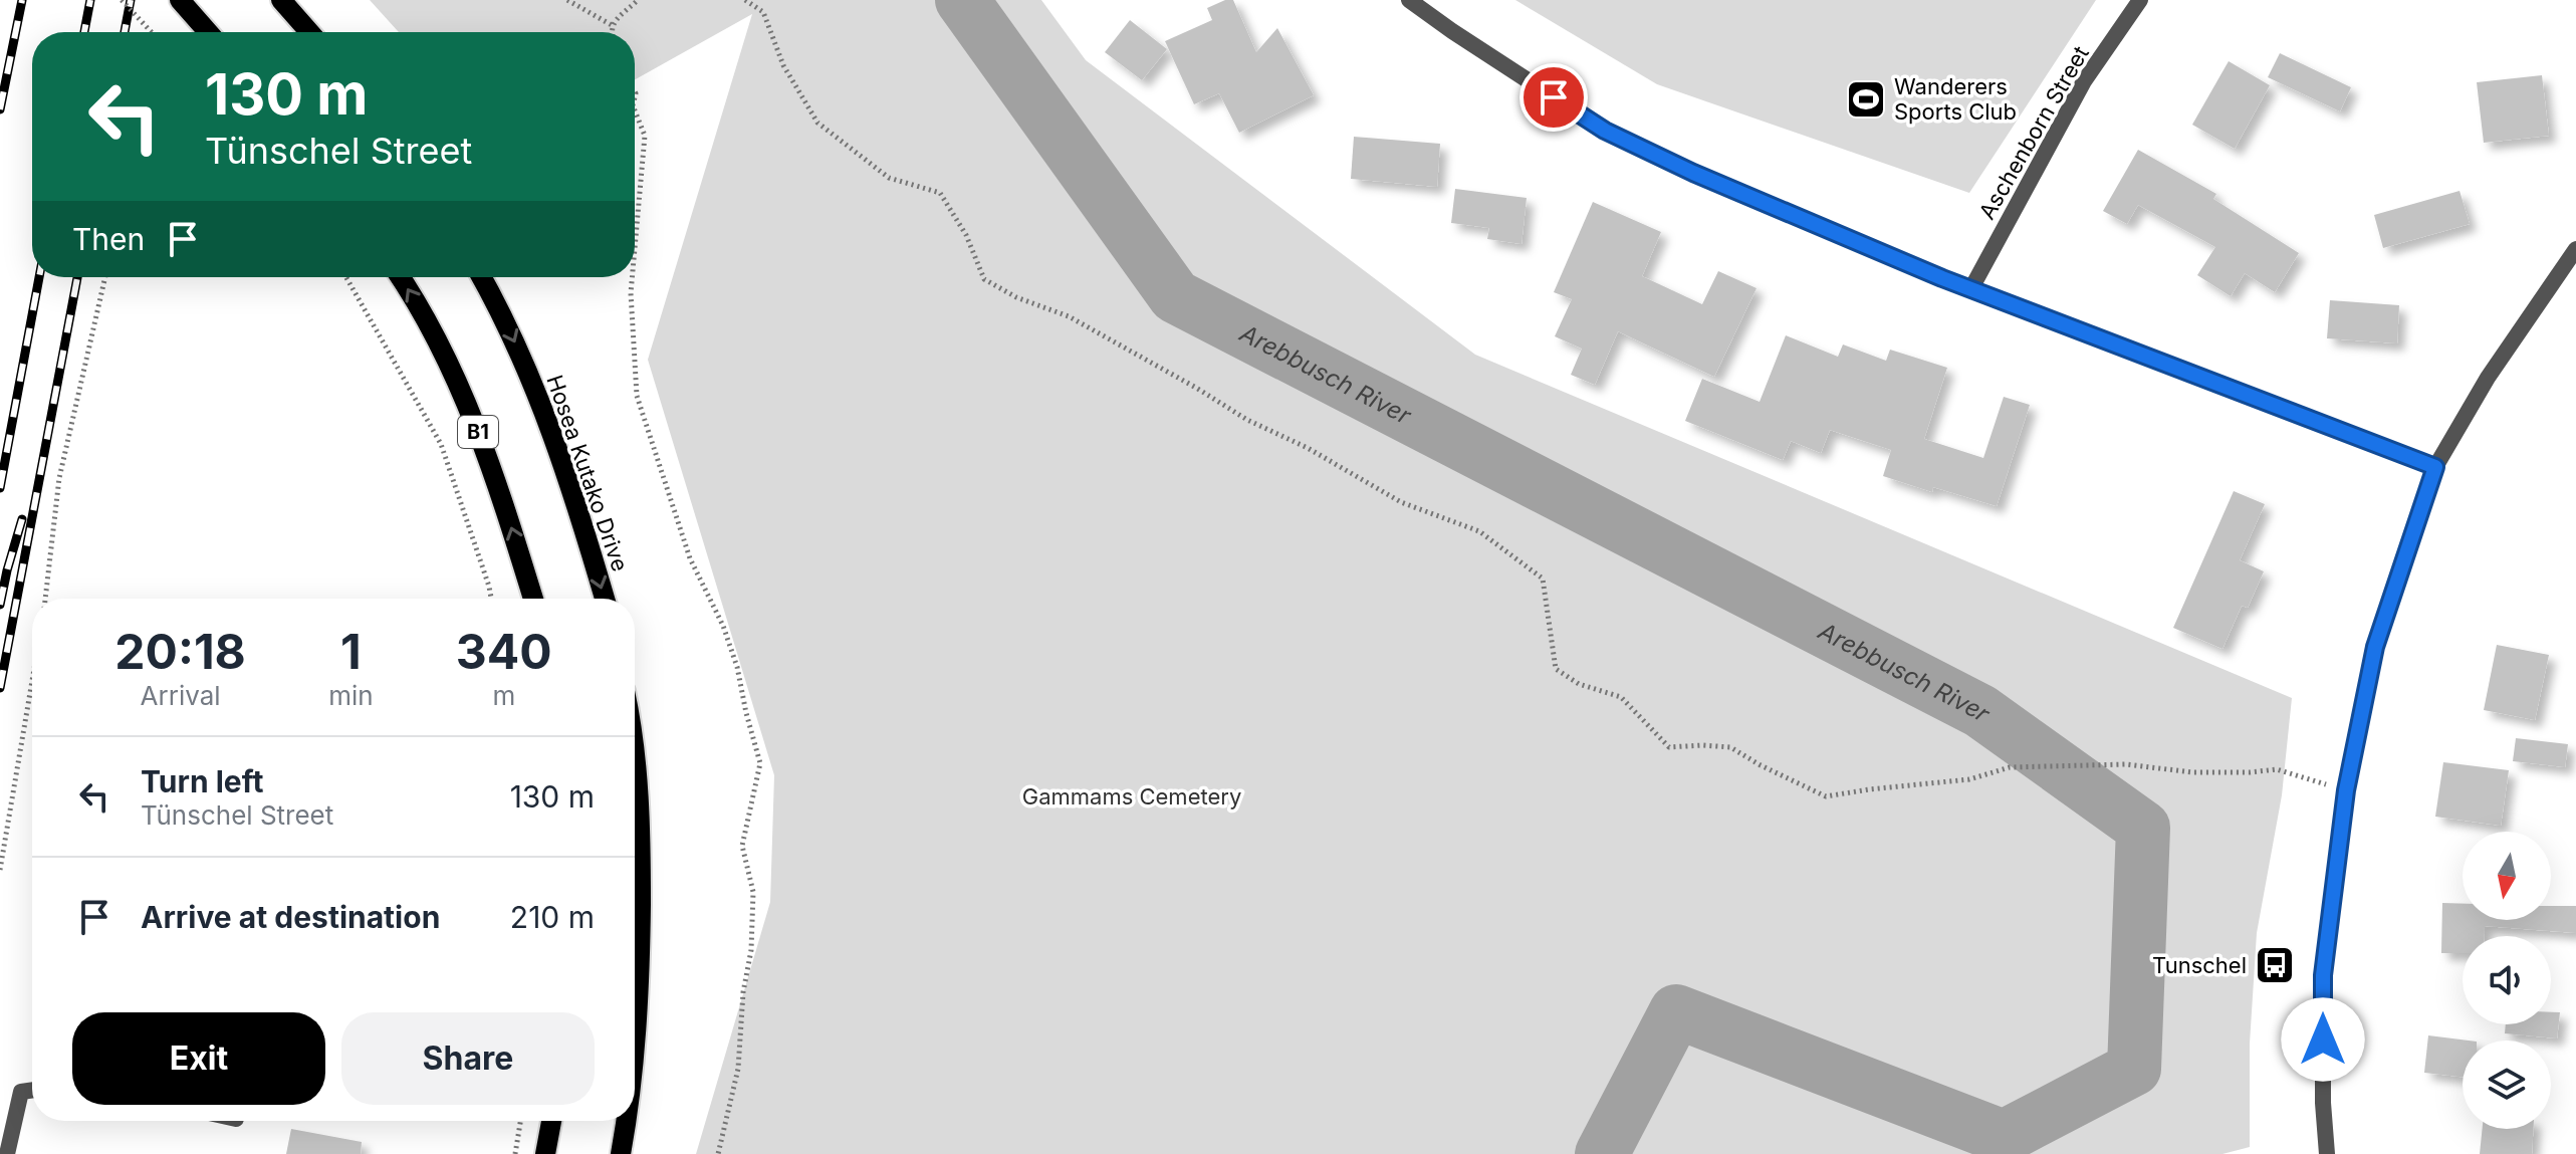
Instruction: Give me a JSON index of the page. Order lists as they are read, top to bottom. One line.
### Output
{"streets":{"main road":["B1","Hosea Kutako Drive"],"street":["Aschenborn Street"]},"water":["Arebbusch River"],"parks":["Gammams Cemetery"],"places":{"sports":["Wanderers Sports Club"],"bus stop":["Tunschel"]},"north":"bottom","page":{"turn":["130 m","Tünschel Street"],"then":"Then","eta":["20:18","Arrival","1","min","340","m"],"list":[{"name":"Turn left","note":"Tünschel Street","value":"130 m"},{"name":"Arrive at destination","value":"210 m"}],"buttons":["Exit","Share"]}}
